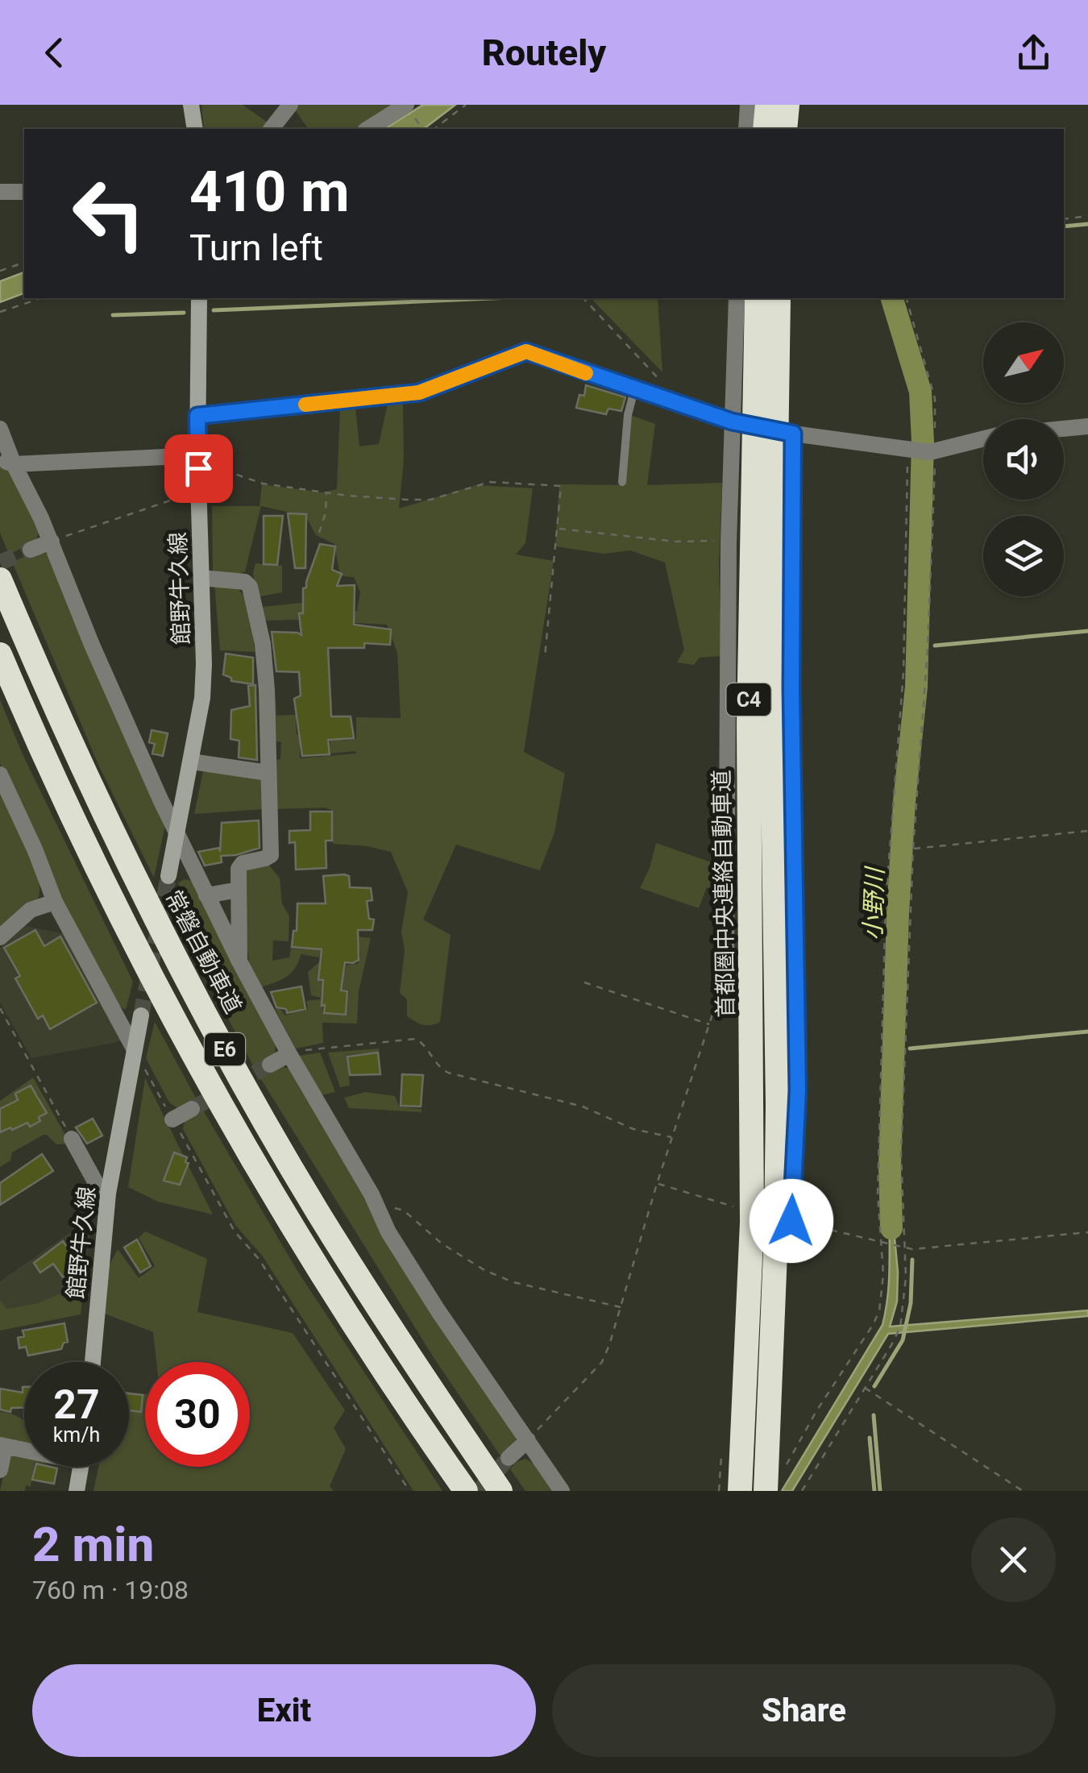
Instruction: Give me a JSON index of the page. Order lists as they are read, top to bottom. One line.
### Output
{"streets":{"highway":["C4","首都圏中央連絡自動車道","常磐自動車道","E6"],"main road":["館野牛久線"]},"water":["小野川"],"north":"top right","page":{"header":"Routely","turn":["410 m","Turn left"],"speed":"27 km/h","limit":"30","heading":["2 min","760 m · 19:08"],"buttons":["Exit","Share"]}}
